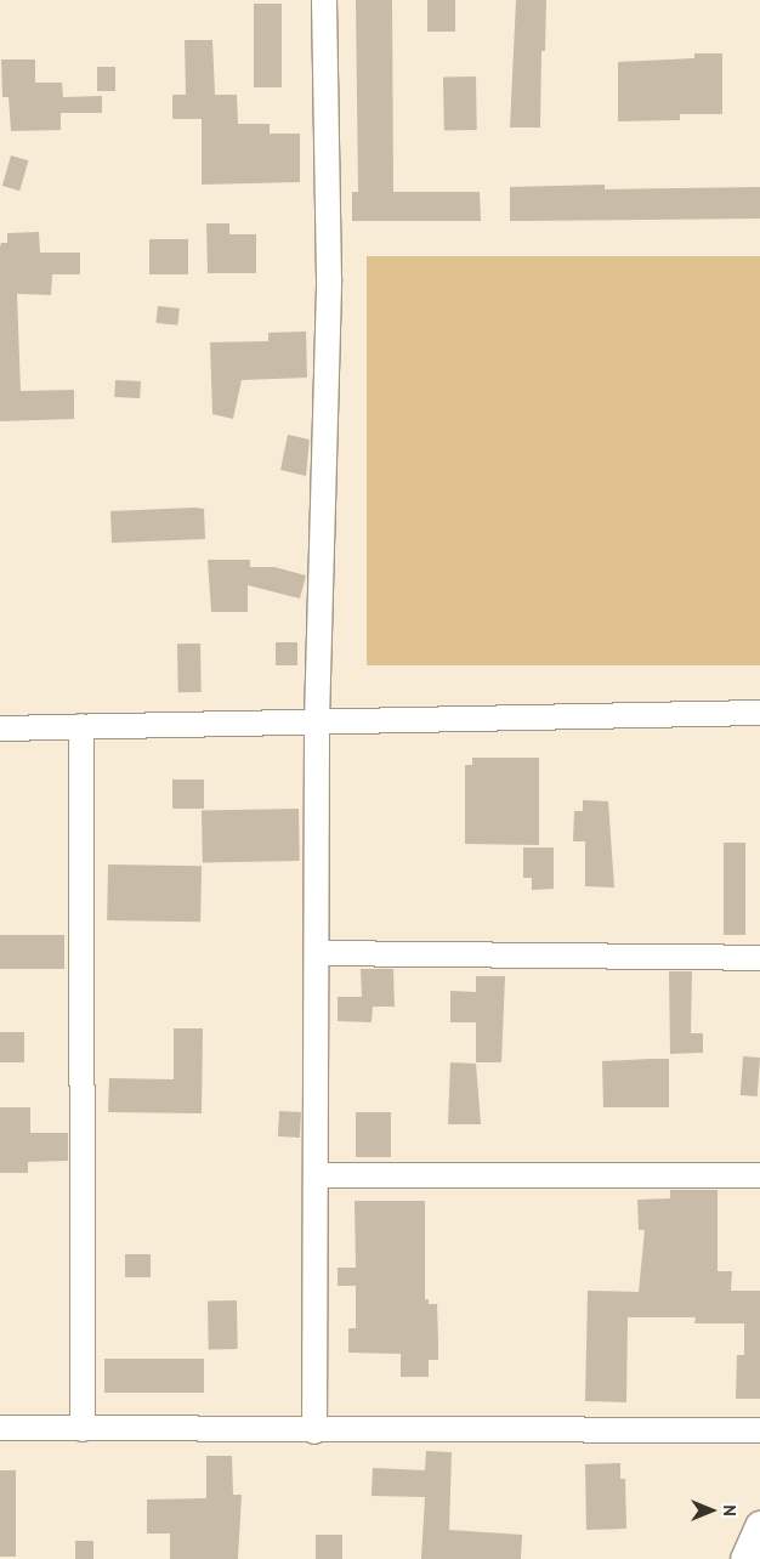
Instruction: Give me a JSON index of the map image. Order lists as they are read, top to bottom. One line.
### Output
{"north":"right"}
